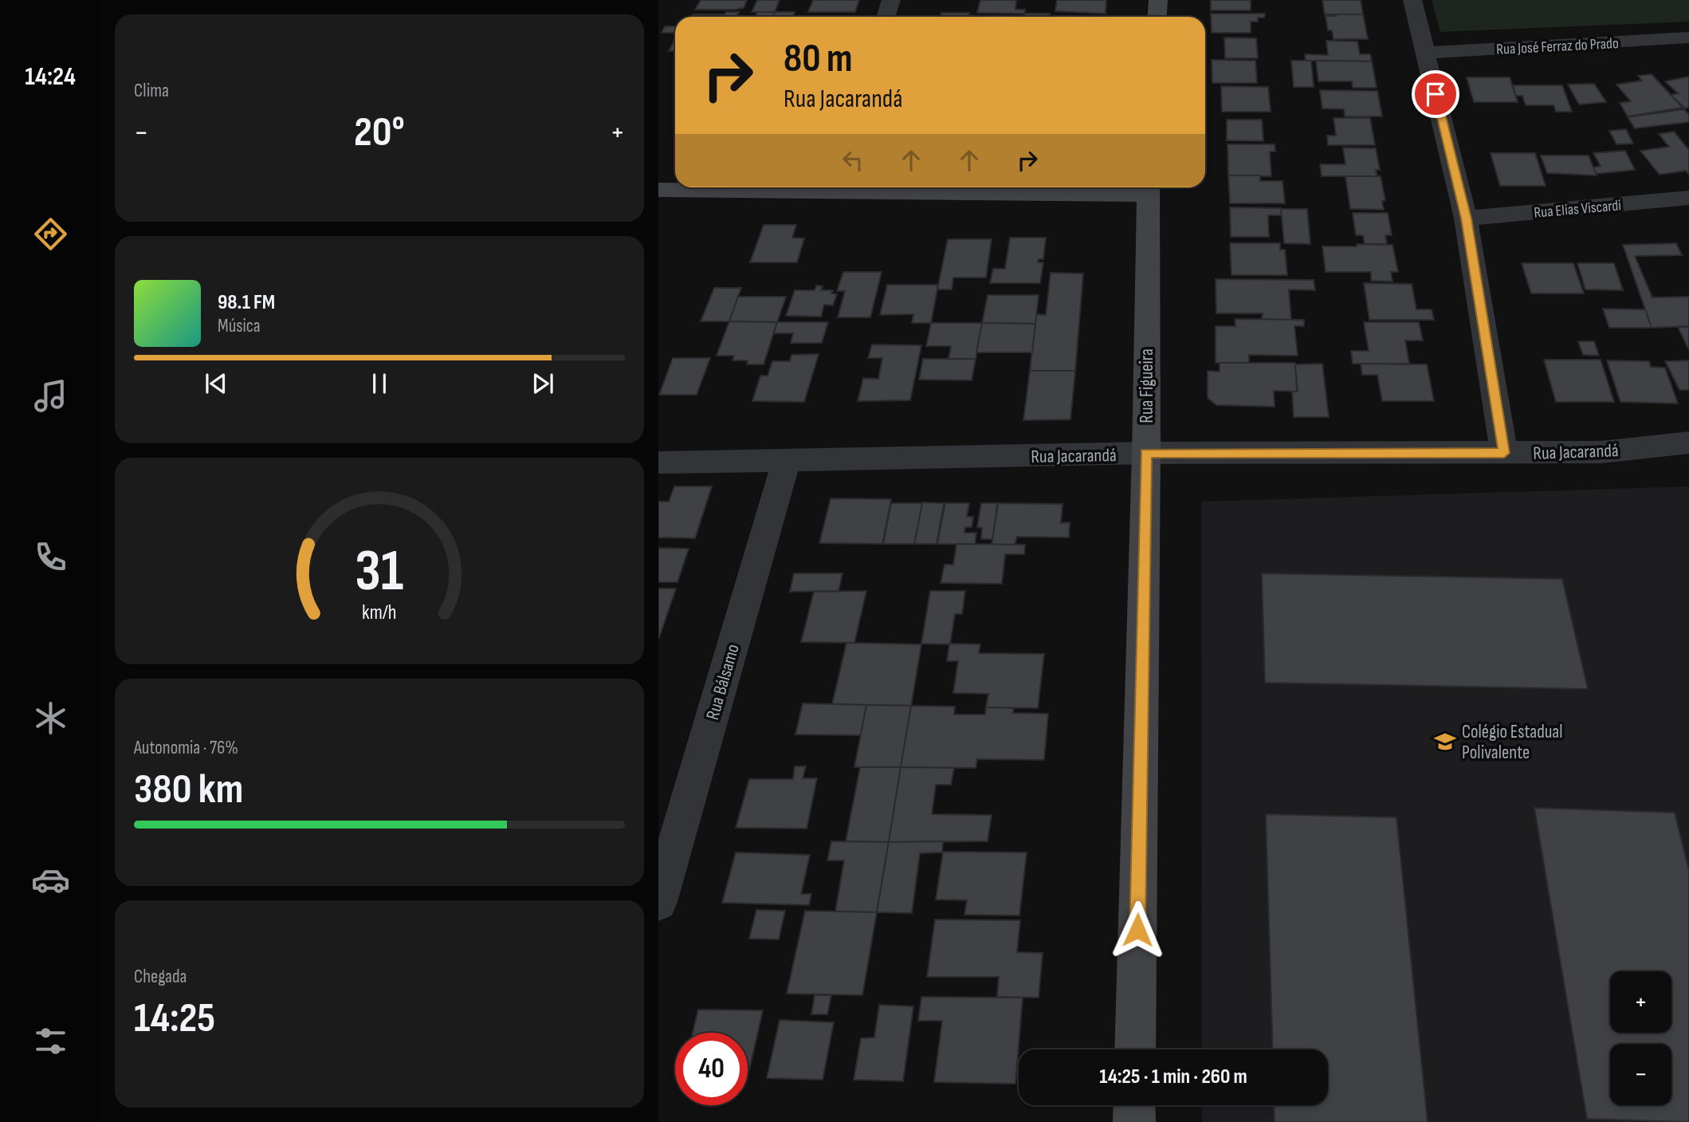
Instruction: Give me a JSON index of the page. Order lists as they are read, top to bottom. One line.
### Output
{"streets":{"street":["Rua José Ferraz do Prado","Rua Elias Viscardi","Rua Figueira","Rua Jacarandá","Rua Bálsamo"]},"crossings":[["Rua Figueira","Rua Jacarandá"],["Rua Jacarandá","Rua Bálsamo"]],"places":{"school or university":["Colégio Estadual Polivalente"]},"page":{"tabs":"14:24","tile":["Clima",["Autonomia · 76%","380 km"],["Chegada","14:25"]],"turn":["80 m","Rua Jacarandá"],"heat":["−","20°","+"],"song":["98.1 FM","Música"],"map_buttons":["+","−"],"limit":"40","trip":"14:25 · 1 min · 260 m","gauge":["31","km/h"]}}
